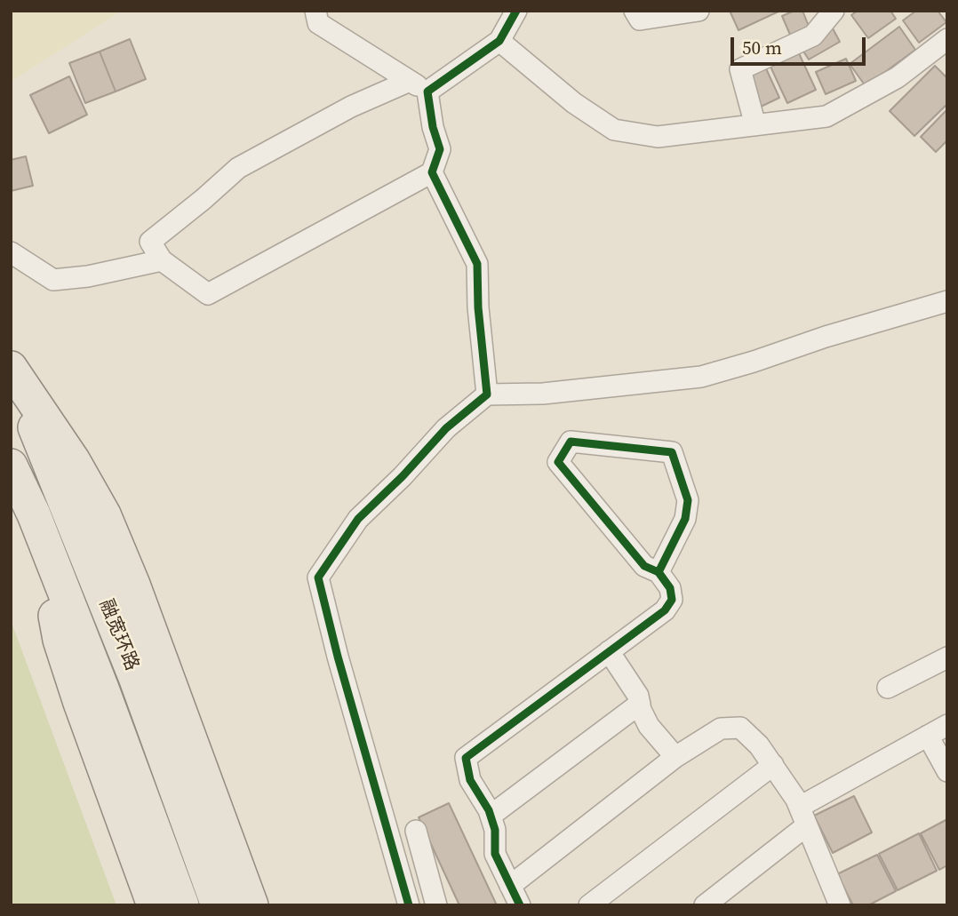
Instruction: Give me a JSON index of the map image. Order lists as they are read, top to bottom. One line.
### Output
{"streets":{"main road":["融宽环路"]},"scale_bar":"50 m"}
